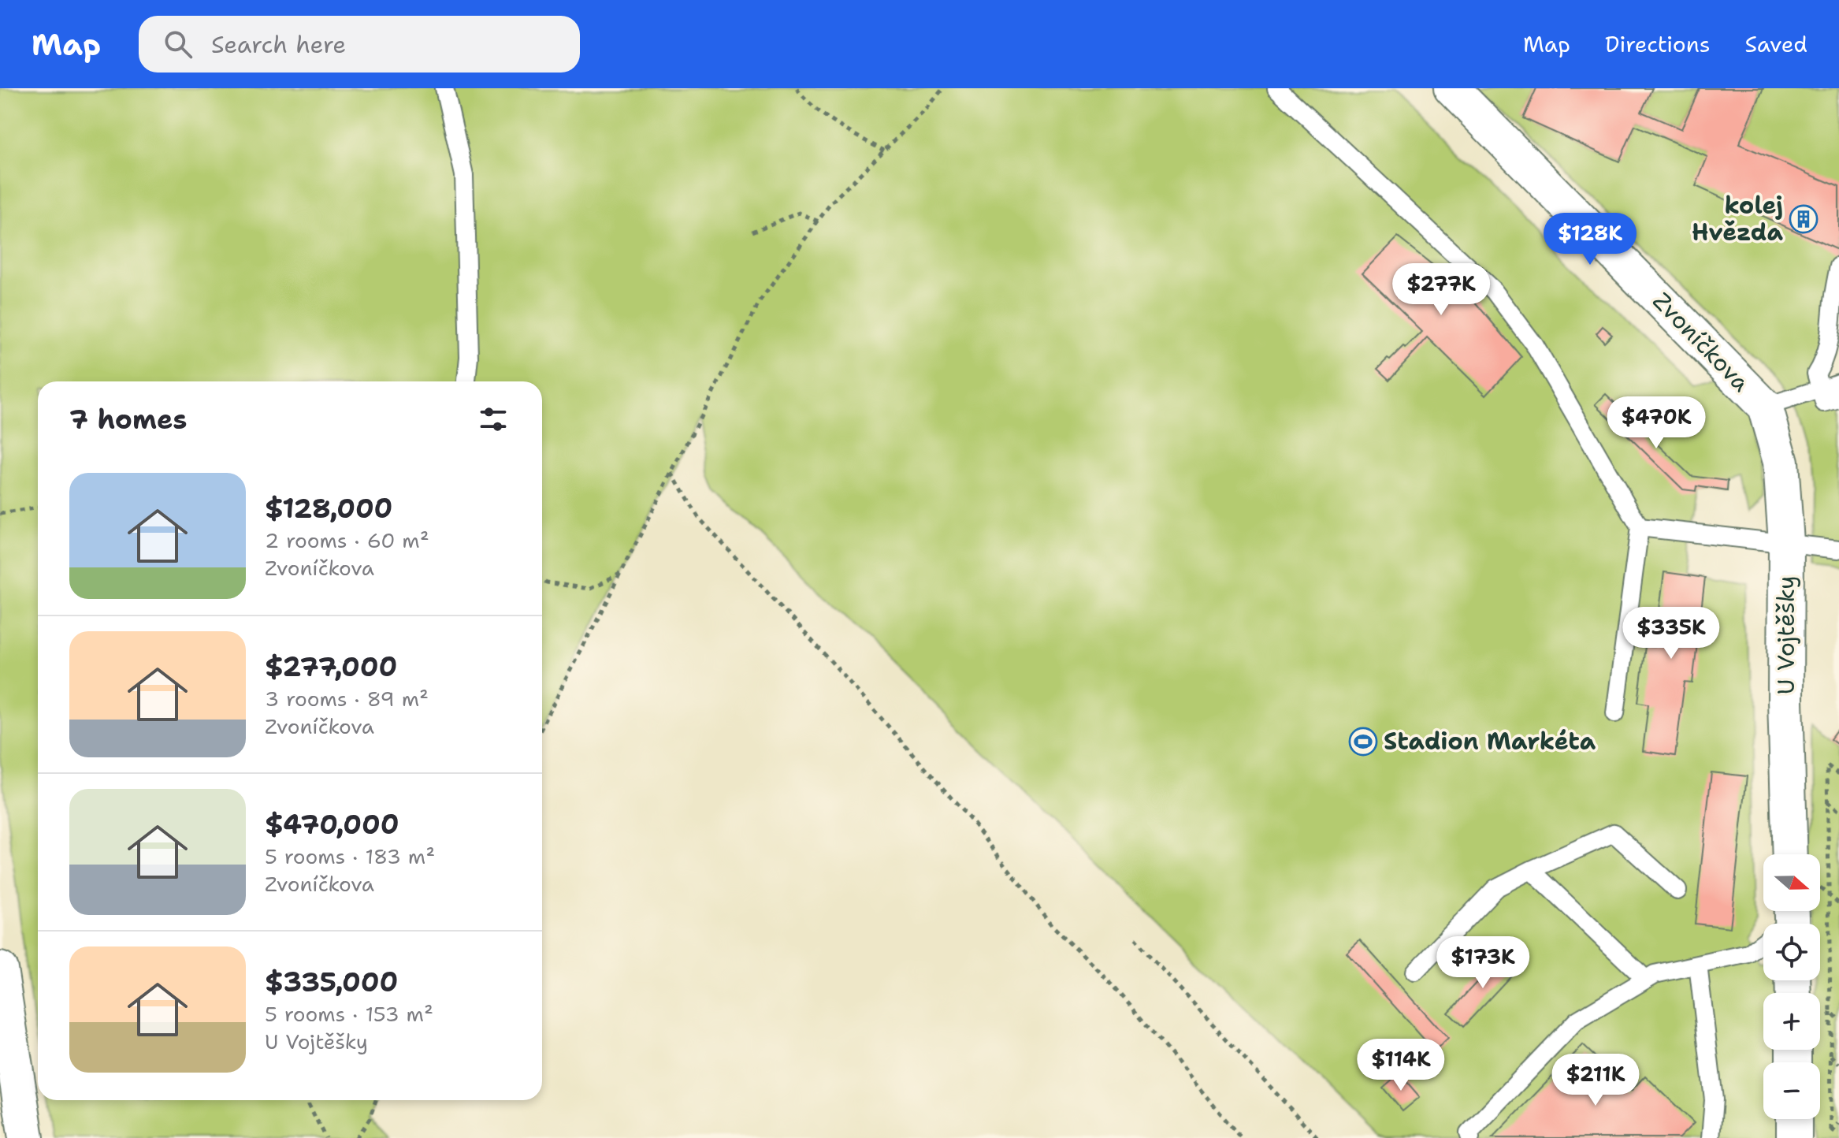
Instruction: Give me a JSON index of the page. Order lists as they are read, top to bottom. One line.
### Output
{"streets":{"street":["Zvoníčkova","U Vojtěšky"]},"crossings":[["Zvoníčkova","U Vojtěšky"]],"places":{"building":["kolej Hvězda"],"sports":["Stadion Markéta"]},"north":"right","page":{"header":"Map","search":"Search here","nav":["Map","Directions","Saved"],"price":["$128K","$277K","$470K","$335K","$173K","$114K","$211K"],"heading":"7 homes","list":[{"name":"$128,000","note":"2 rooms · 60 m² · Zvoníčkova"},{"name":"$277,000","note":"3 rooms · 89 m² · Zvoníčkova"},{"name":"$470,000","note":"5 rooms · 183 m² · Zvoníčkova"},{"name":"$335,000","note":"5 rooms · 153 m² · U Vojtěšky"}],"map_buttons":["+","−"]}}
